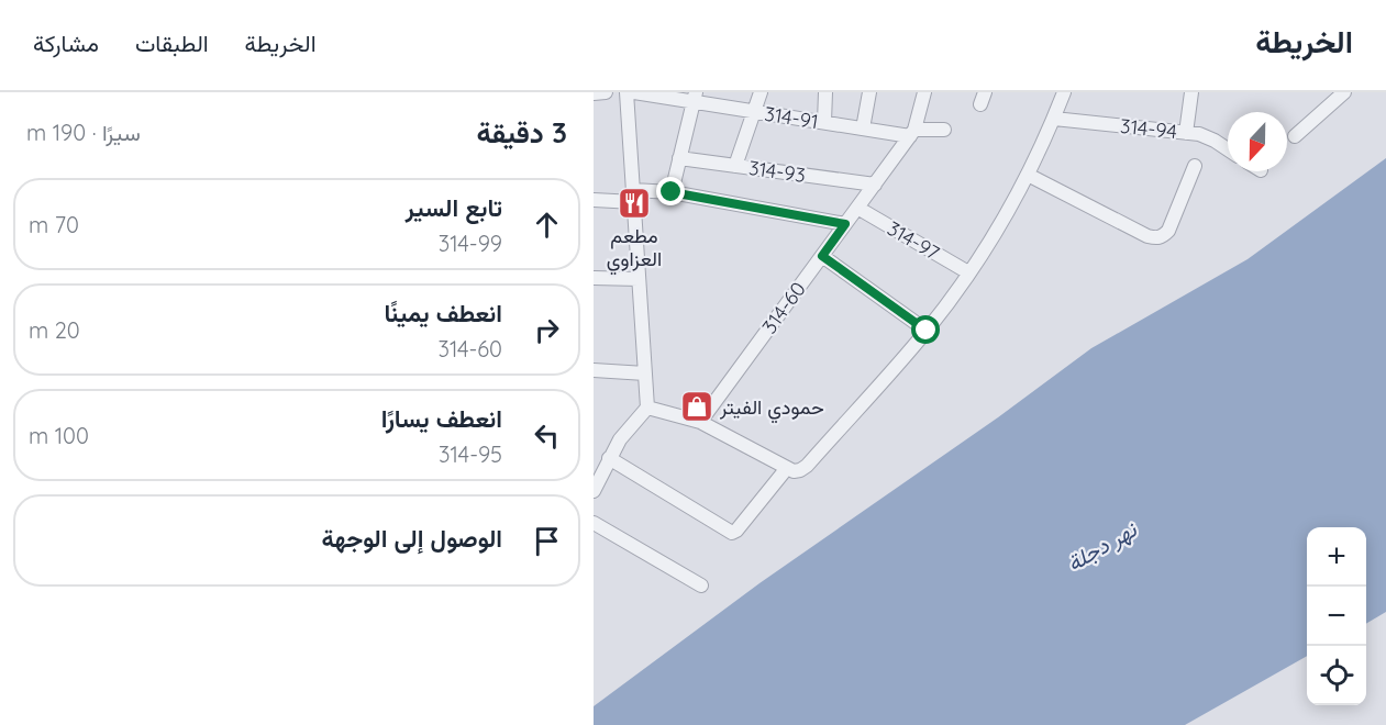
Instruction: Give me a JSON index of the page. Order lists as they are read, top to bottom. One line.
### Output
{"streets":{"street":["314-91","314-94","314-93","314-97","314-60"]},"crossings":[["314-91","314-60"],["314-93","314-60"],["314-97","314-60"]],"water":["نهر دجلة"],"places":{"restaurant":["مطعم العزاوي"],"shop":["حمودي الفيتر"]},"north":"bottom","page":{"header":"الخريطة","nav":["الخريطة","الطبقات","مشاركة"],"heading":["3 دقيقة","سيرًا · 190 m"],"list":[["تابع السير","314-99","70 m"],["انعطف يمينًا","314-60","20 m"],["انعطف يسارًا","314-95","100 m"],"الوصول إلى الوجهة"],"map_buttons":["+","−"]}}
